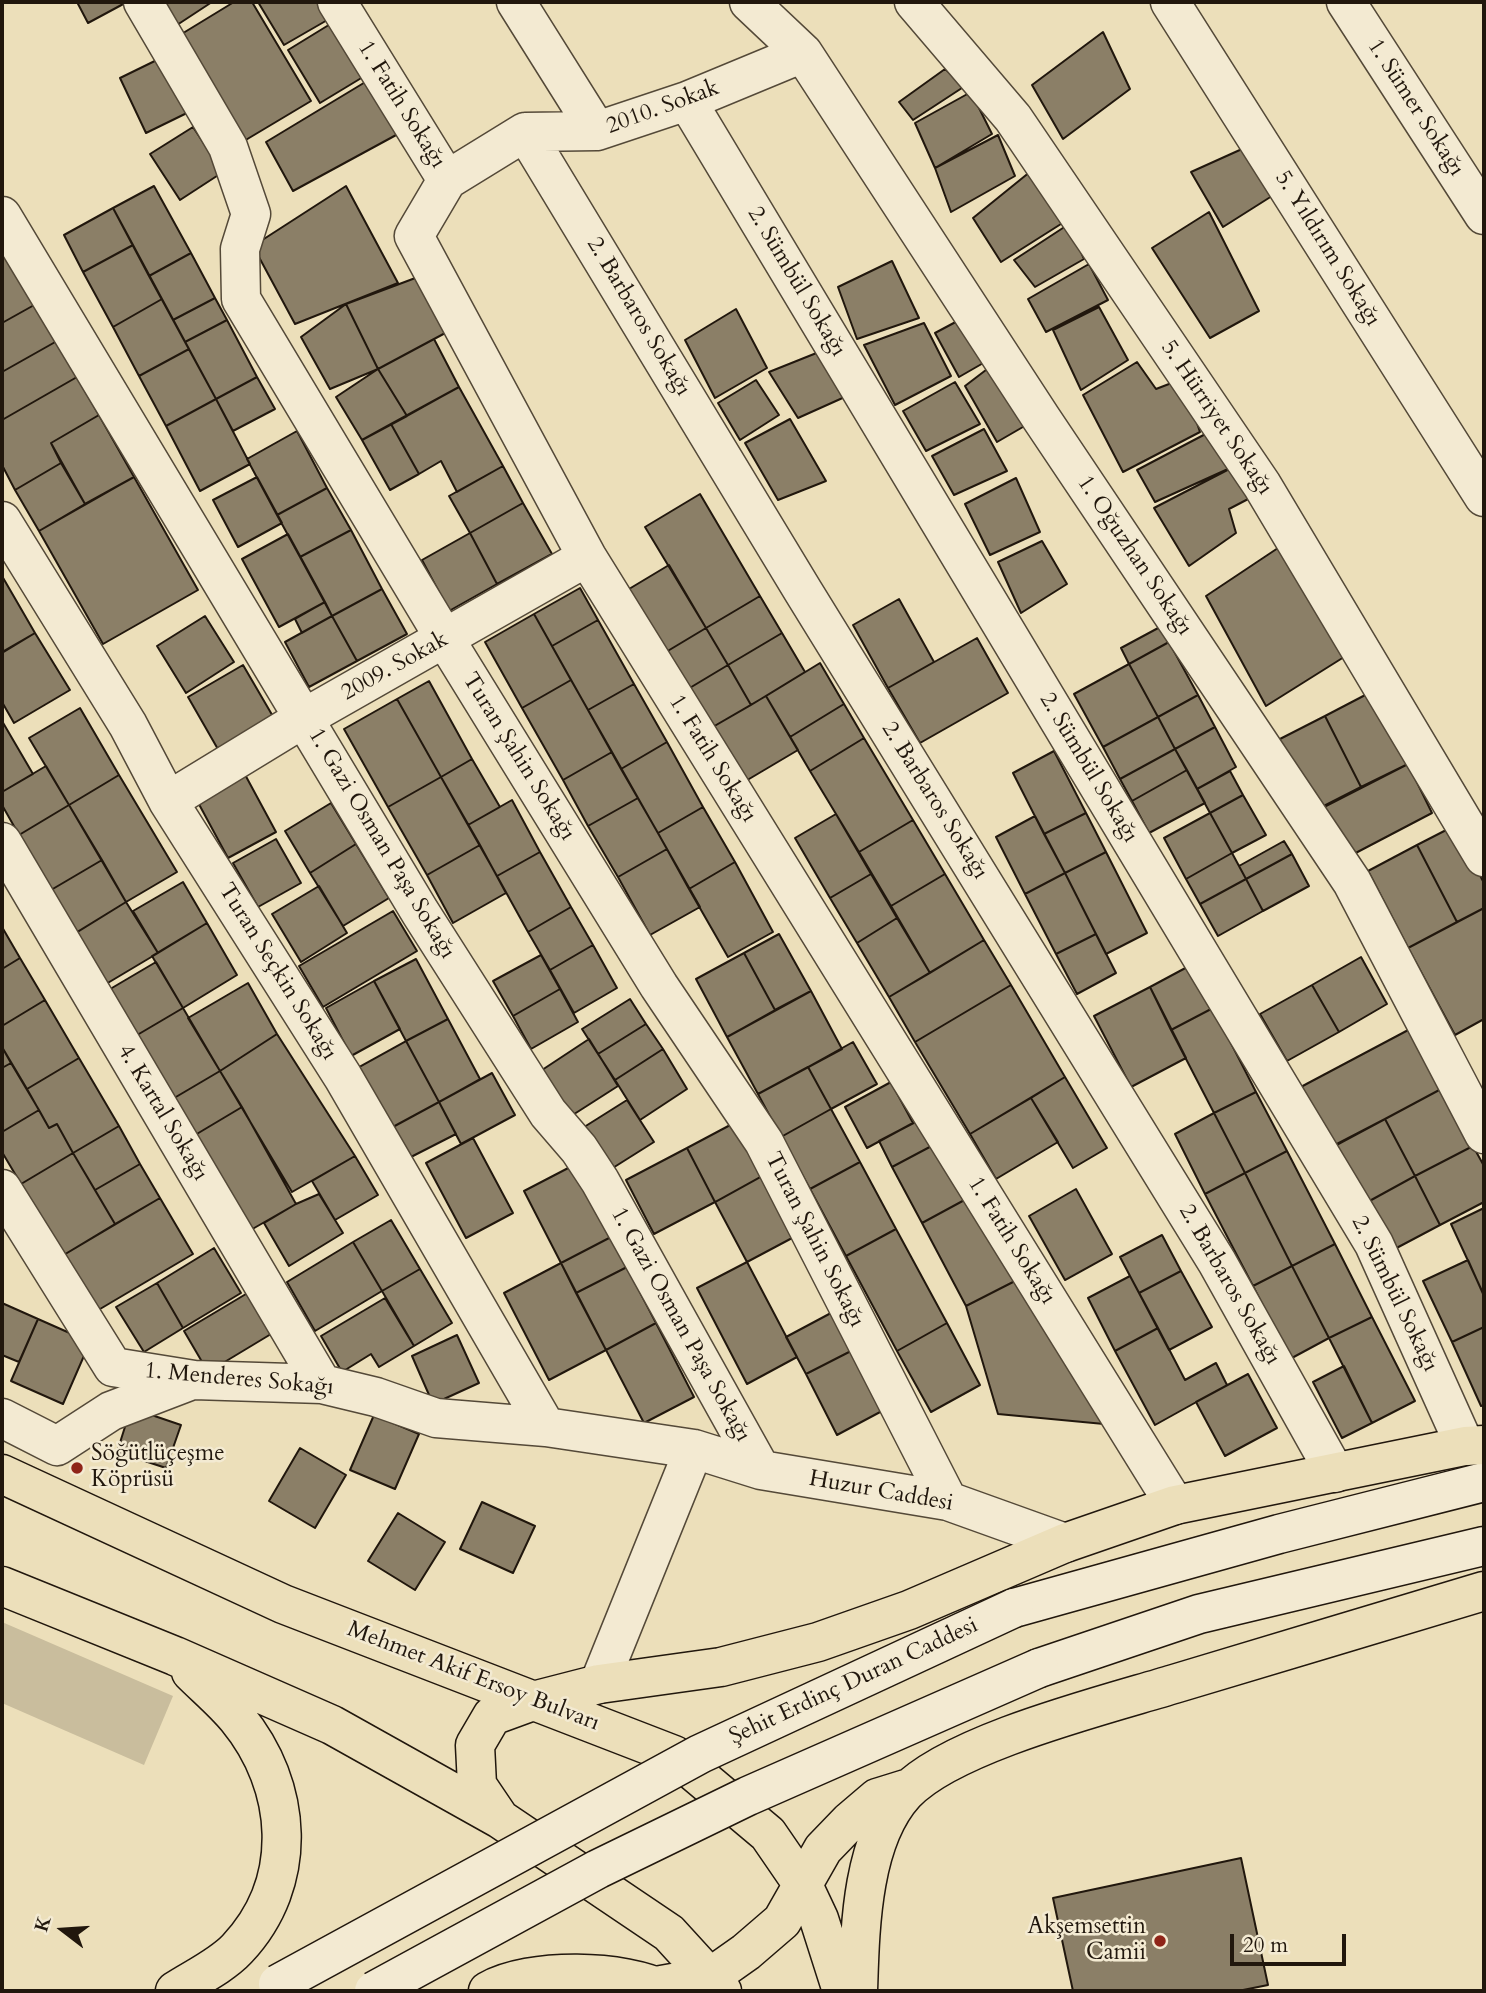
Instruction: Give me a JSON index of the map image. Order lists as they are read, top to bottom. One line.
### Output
{"streets":{"main road":["Mehmet Akif Ersoy Bulvarı"],"street":["1. Fatih Sokağı","2010. Sokak","1. Sümer Sokağı","5. Yıldırım Sokağı","2. Sümbül Sokağı","2. Barbaros Sokağı","5. Hürriyet Sokağı","1. Oğuzhan Sokağı","2009. Sokak","Turan Şahin Sokağı","1. Gazi Osman Paşa Sokağı","Turan Seçkin Sokağı","4. Kartal Sokağı","1. Menderes Sokağı","Huzur Caddesi","Şehit Erdinç Duran Caddesi"]},"crossings":[["1. Fatih Sokağı","2009. Sokak"],["2010. Sokak","2. Sümbül Sokağı"],["2010. Sokak","2. Barbaros Sokağı"],["2010. Sokak","1. Oğuzhan Sokağı"],["2009. Sokak","Turan Şahin Sokağı"],["2009. Sokak","1. Gazi Osman Paşa Sokağı"],["2009. Sokak","Turan Seçkin Sokağı"],["Turan Şahin Sokağı","Huzur Caddesi"],["1. Gazi Osman Paşa Sokağı","Huzur Caddesi"],["Turan Seçkin Sokağı","1. Menderes Sokağı"],["4. Kartal Sokağı","1. Menderes Sokağı"],["1. Menderes Sokağı","Huzur Caddesi"]],"places":["Söğütlüçeşme Köprüsü","Akşemsettin Camii"],"scale_bar":"20 m","north":"left"}
